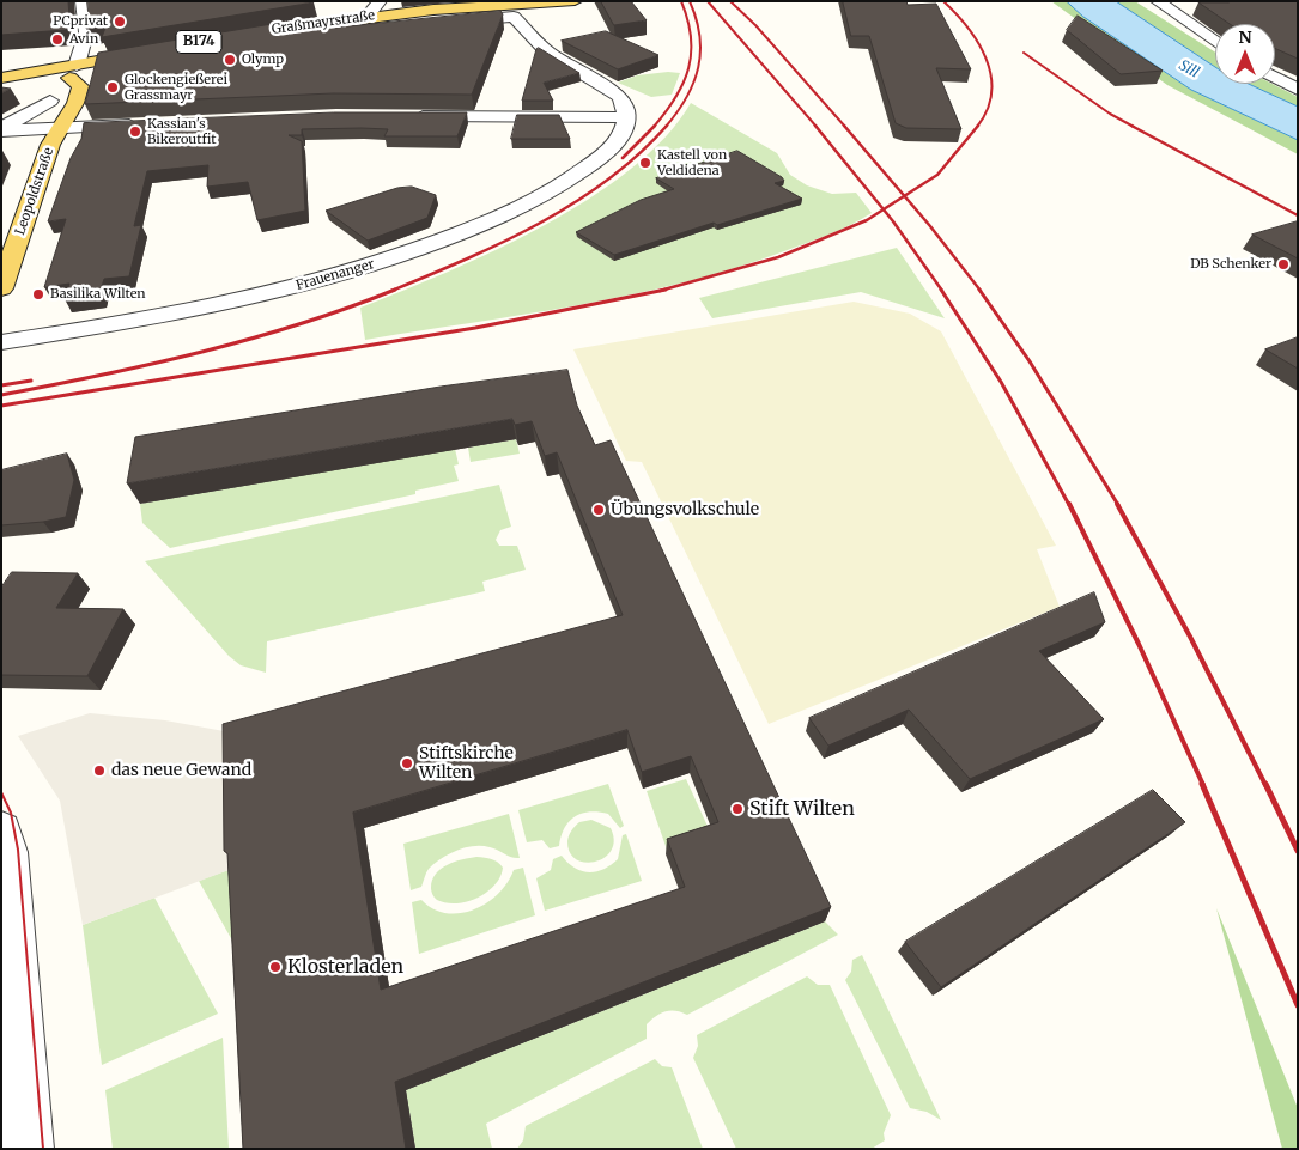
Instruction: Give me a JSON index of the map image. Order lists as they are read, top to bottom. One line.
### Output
{"streets":{"main road":["Graßmayrstraße","B174","Leopoldstraße"],"street":["Frauenanger"]},"crossings":[["Graßmayrstraße","Frauenanger"]],"water":["Sill"],"places":["PCprivat","Avin","Olymp","Glockengießerei Grassmayr","Kassian's Bikeroutfit","Kastell von Veldidena","DB Schenker","Basilika Wilten","Übungsvolkschule","Stiftskirche Wilten","das neue Gewand","Stift Wilten","Klosterladen"],"north":"top"}
